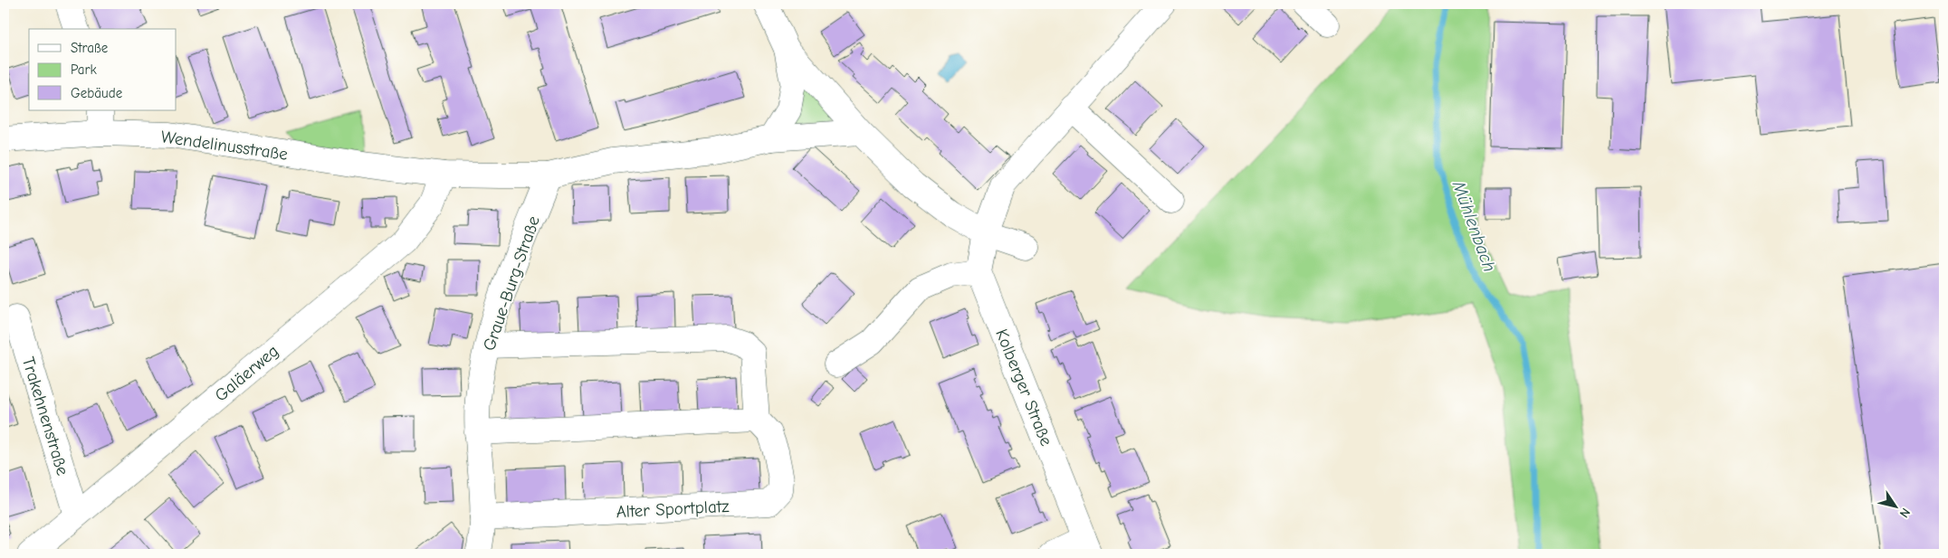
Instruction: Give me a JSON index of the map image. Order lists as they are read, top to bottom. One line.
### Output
{"streets":{"street":["Wendelinusstraße","Graue-Burg-Straße","Galäerweg","Kolberger Straße","Trakehnenstraße","Alter Sportplatz"]},"crossings":[["Wendelinusstraße","Galäerweg"],["Graue-Burg-Straße","Alter Sportplatz"],["Galäerweg","Trakehnenstraße"]],"water":["Mühlenbach"],"legend":["Straße","Park","Gebäude"],"north":"bottom right"}
